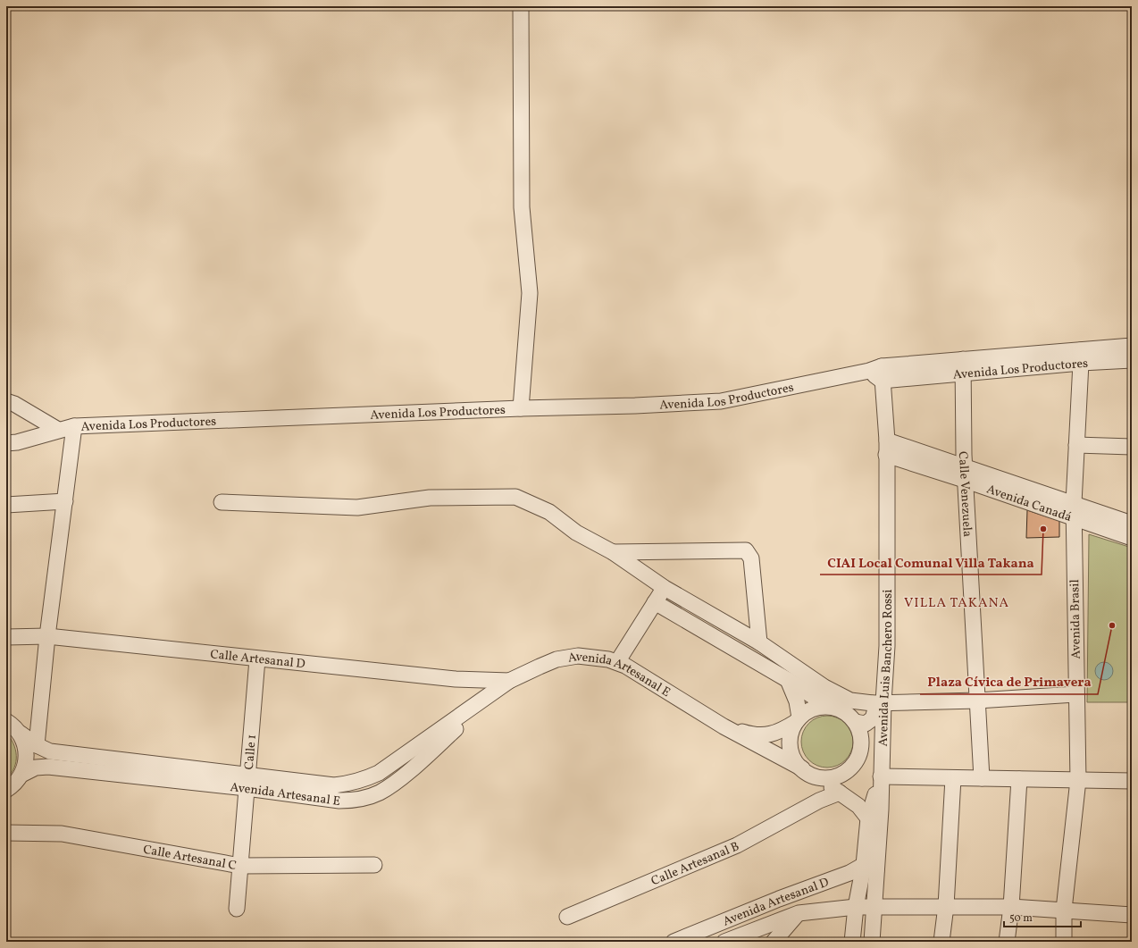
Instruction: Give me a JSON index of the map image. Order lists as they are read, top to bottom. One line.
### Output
{"streets":{"street":["Avenida Los Productores","Calle Venezuela","Avenida Canadá","Avenida Brasil","Calle Artesanal D","Avenida Luis Banchero Rossi","Avenida Artesanal E","Calle 1","Calle Artesanal C","Calle Artesanal B","Avenida Artesanal D"]},"crossings":[["Avenida Los Productores","Calle Venezuela"],["Avenida Los Productores","Avenida Brasil"],["Avenida Los Productores","Avenida Luis Banchero Rossi"],["Calle Venezuela","Avenida Canadá"],["Avenida Canadá","Avenida Brasil"],["Avenida Canadá","Avenida Luis Banchero Rossi"],["Avenida Brasil","Avenida Artesanal D"],["Calle Artesanal D","Avenida Artesanal E"],["Calle Artesanal D","Calle 1"],["Avenida Luis Banchero Rossi","Avenida Artesanal D"],["Avenida Artesanal E","Calle 1"],["Calle 1","Calle Artesanal C"]],"districts":["VILLA TAKANA"],"places":["CIAI Local Comunal Villa Takana","Plaza Cívica de Primavera"],"scale_bar":"50 m"}
